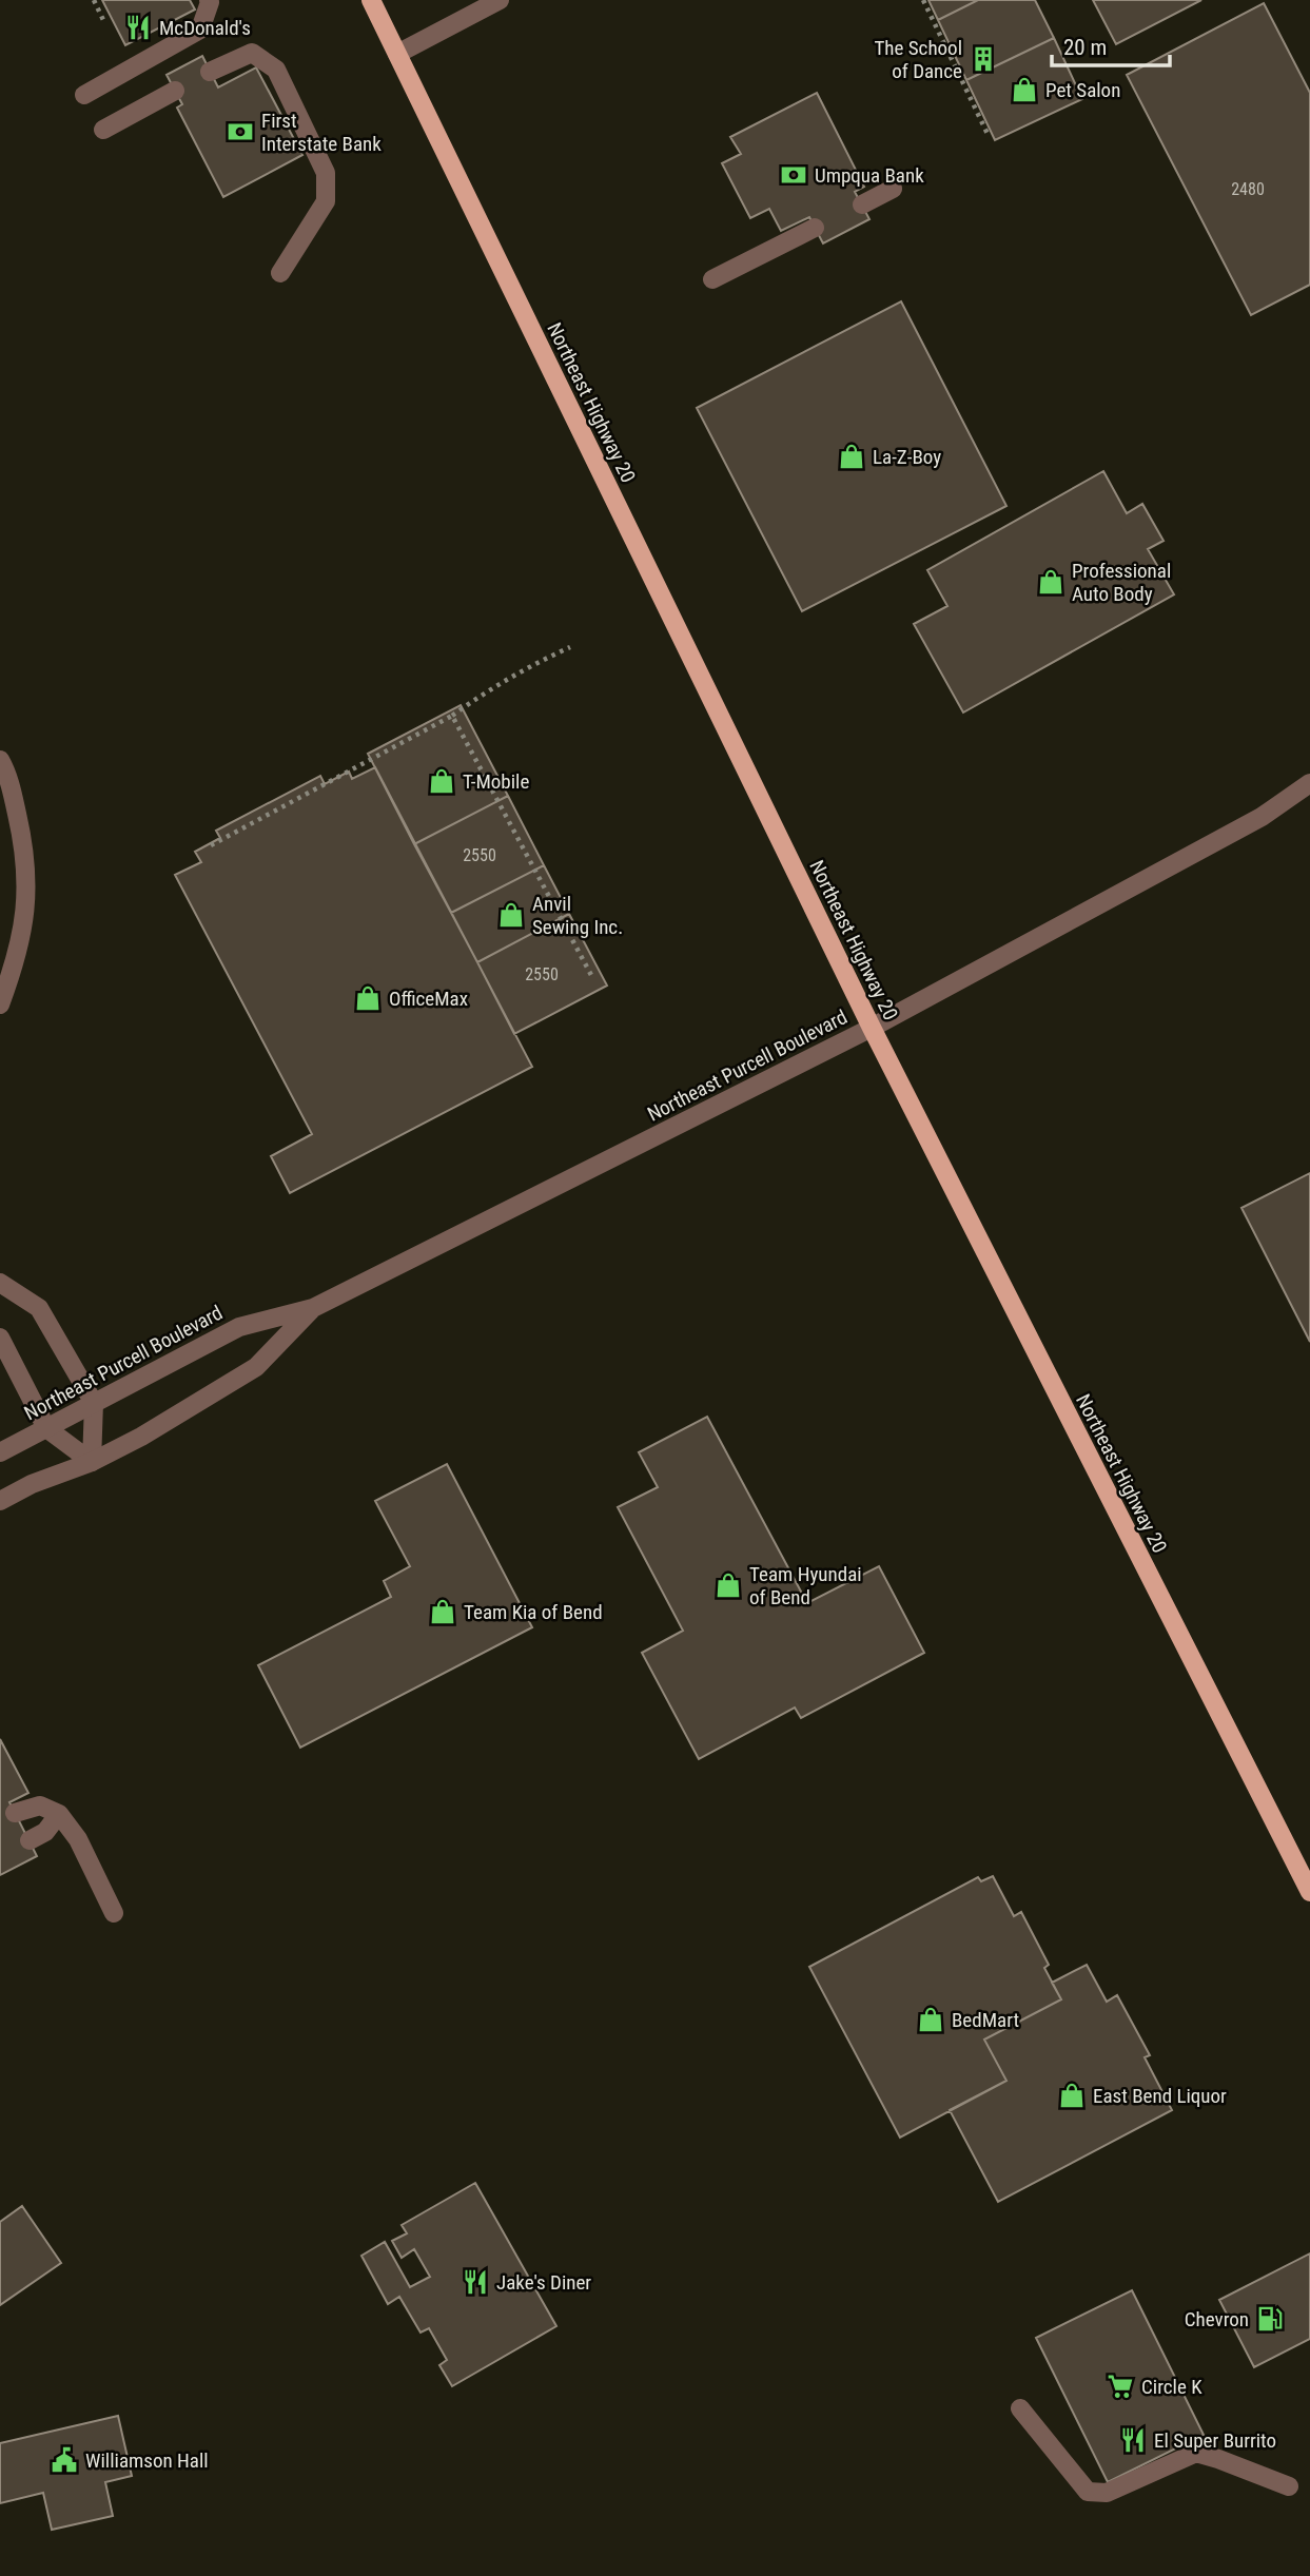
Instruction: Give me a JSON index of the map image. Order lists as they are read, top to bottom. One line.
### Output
{"streets":{"main road":["Northeast Highway 20"],"street":["Northeast Purcell Boulevard"]},"crossings":[["Northeast Highway 20","Northeast Purcell Boulevard"]],"places":{"restaurant":["McDonald's","Jake's Diner","El Super Burrito"],"building":["The School of Dance"],"shop":["Pet Salon","La-Z-Boy","Professional Auto Body","T-Mobile","Anvil Sewing Inc.","OfficeMax","Team Hyundai of Bend","Team Kia of Bend","BedMart","East Bend Liquor"],"bank":["First Interstate Bank","Umpqua Bank"],"fuel station":["Chevron"],"supermarket":["Circle K"],"public building":["Williamson Hall"]},"house_numbers":["2480","2550","2550"],"scale_bar":"20 m"}
